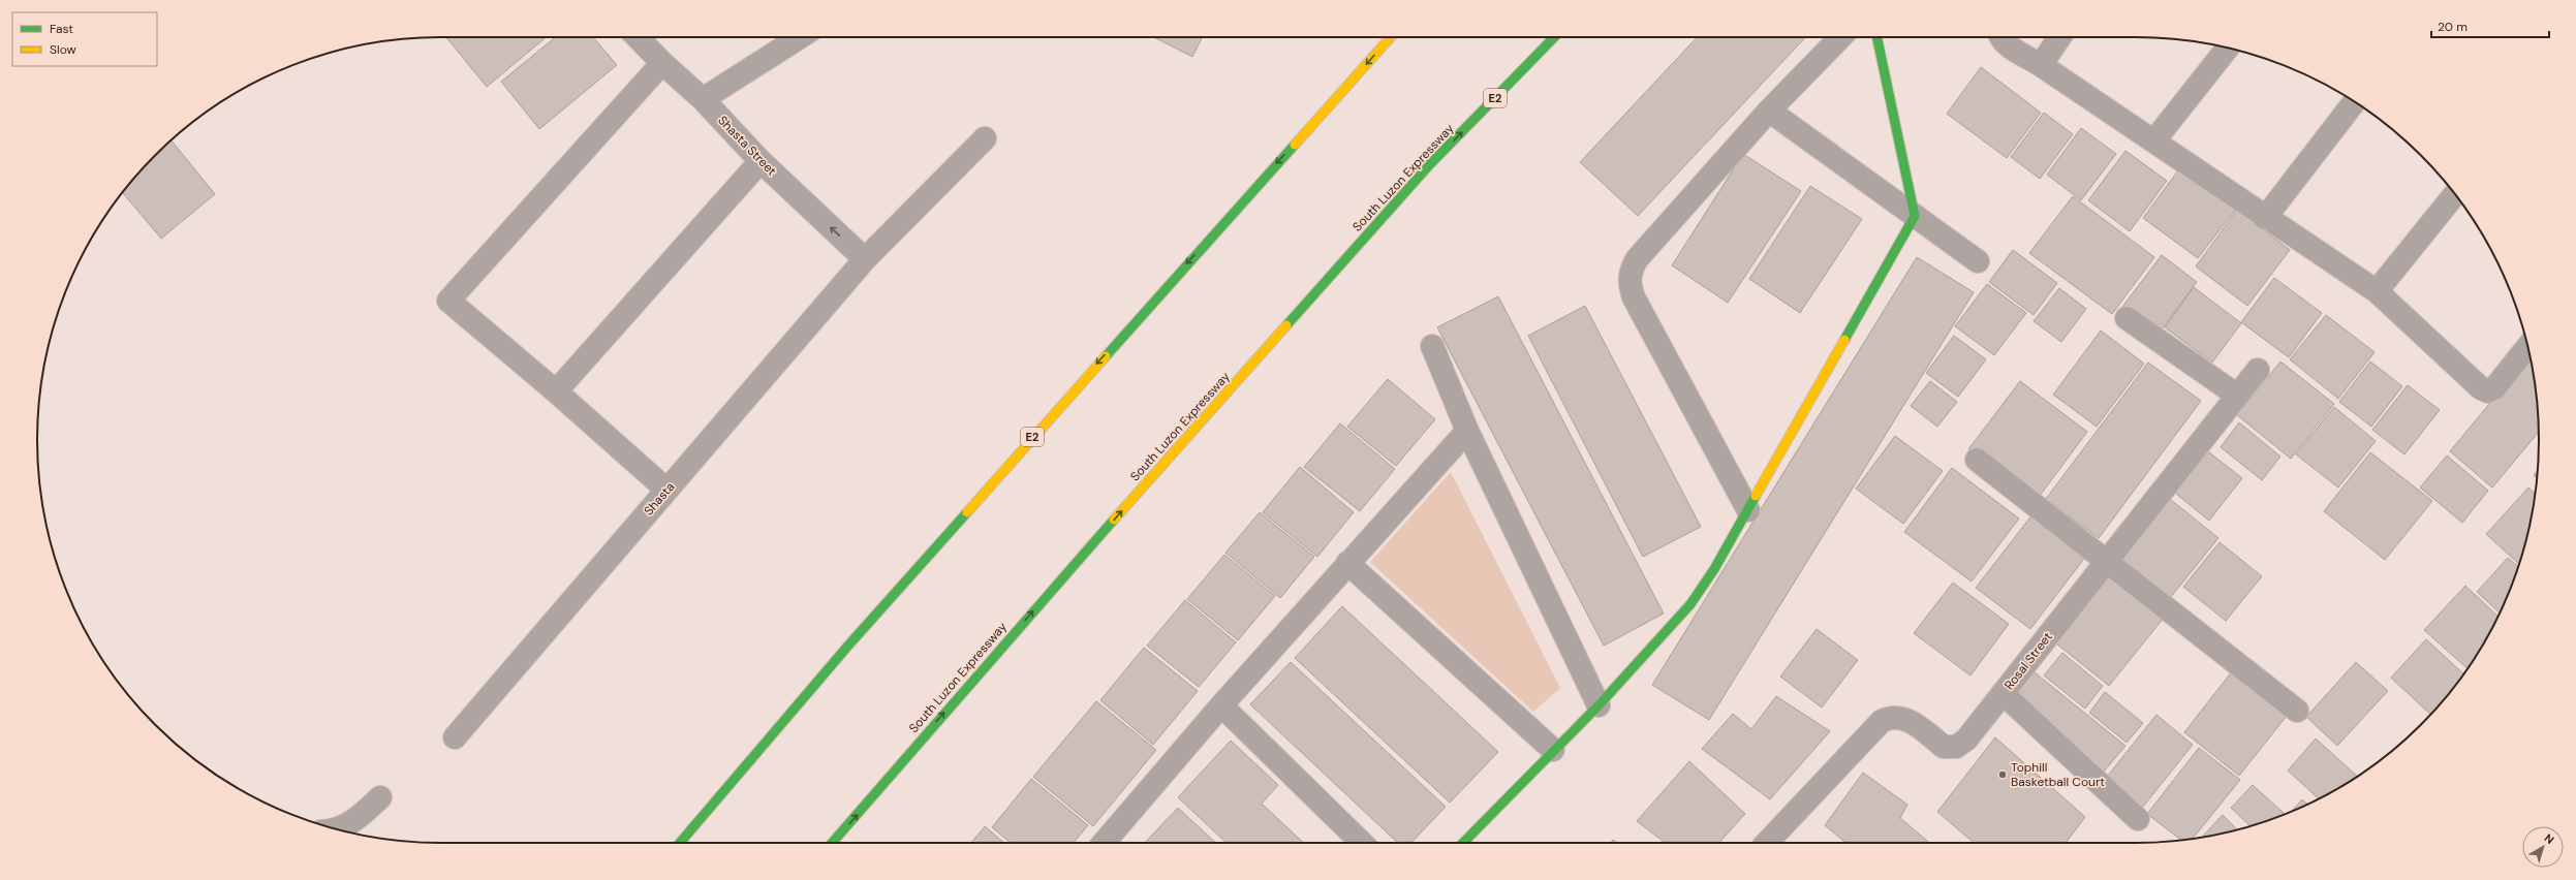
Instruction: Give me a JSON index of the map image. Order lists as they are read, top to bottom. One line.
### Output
{"streets":{"main road":["E2","South Luzon Expressway"],"street":["Shasta Street","Shasta","Rosal Street"]},"crossings":[["Shasta Street","Shasta"]],"one_way":["Shasta Street","South Luzon Expressway"],"places":["Tophill Basketball Court"],"legend":["Fast","Slow"],"scale_bar":"20 m","north":"top right"}
